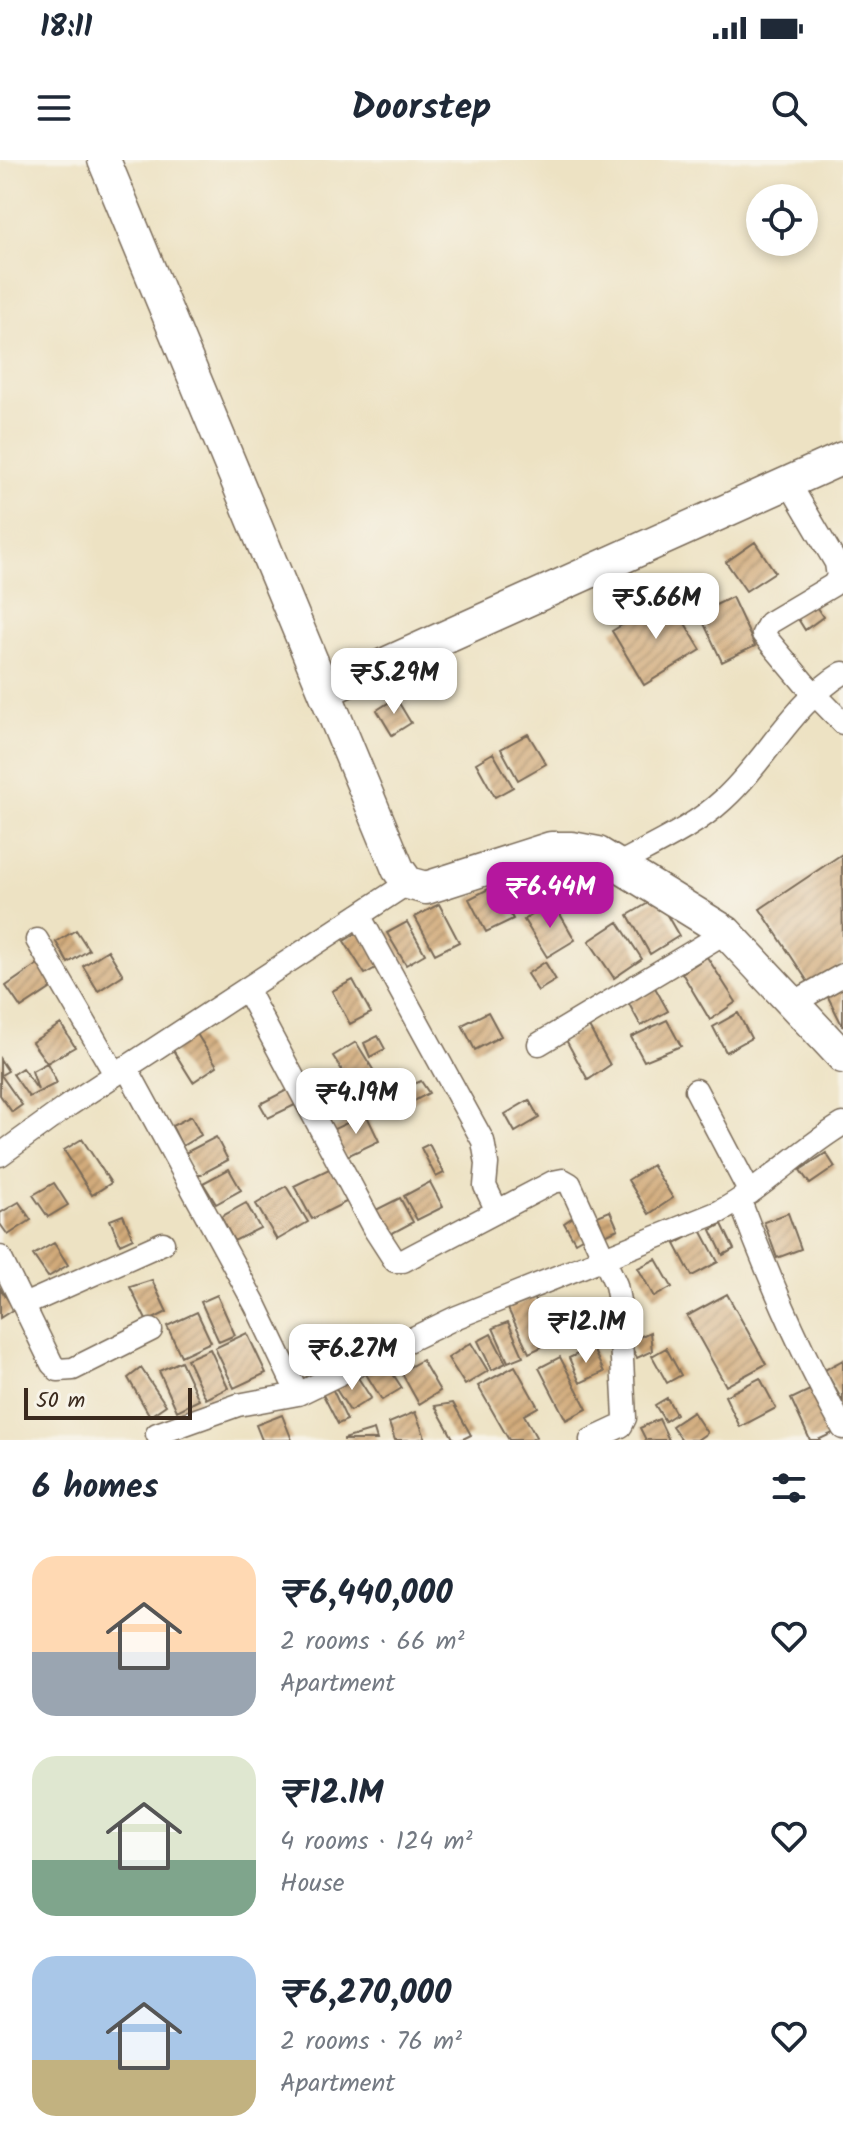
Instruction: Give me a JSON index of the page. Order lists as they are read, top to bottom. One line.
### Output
{"scale_bar":"50 m","page":{"status":"18:11","header":"Doorstep","price":["₹5.66M","₹5.29M","₹6.44M","₹4.19M","₹12.1M","₹6.27M"],"scale":"50 m","heading":"6 homes","list":[{"name":"₹6,440,000","note":"2 rooms · 66 m² · Apartment"},{"name":"₹12.1M","note":"4 rooms · 124 m² · House"},{"name":"₹6,270,000","note":"2 rooms · 76 m² · Apartment"}]}}
